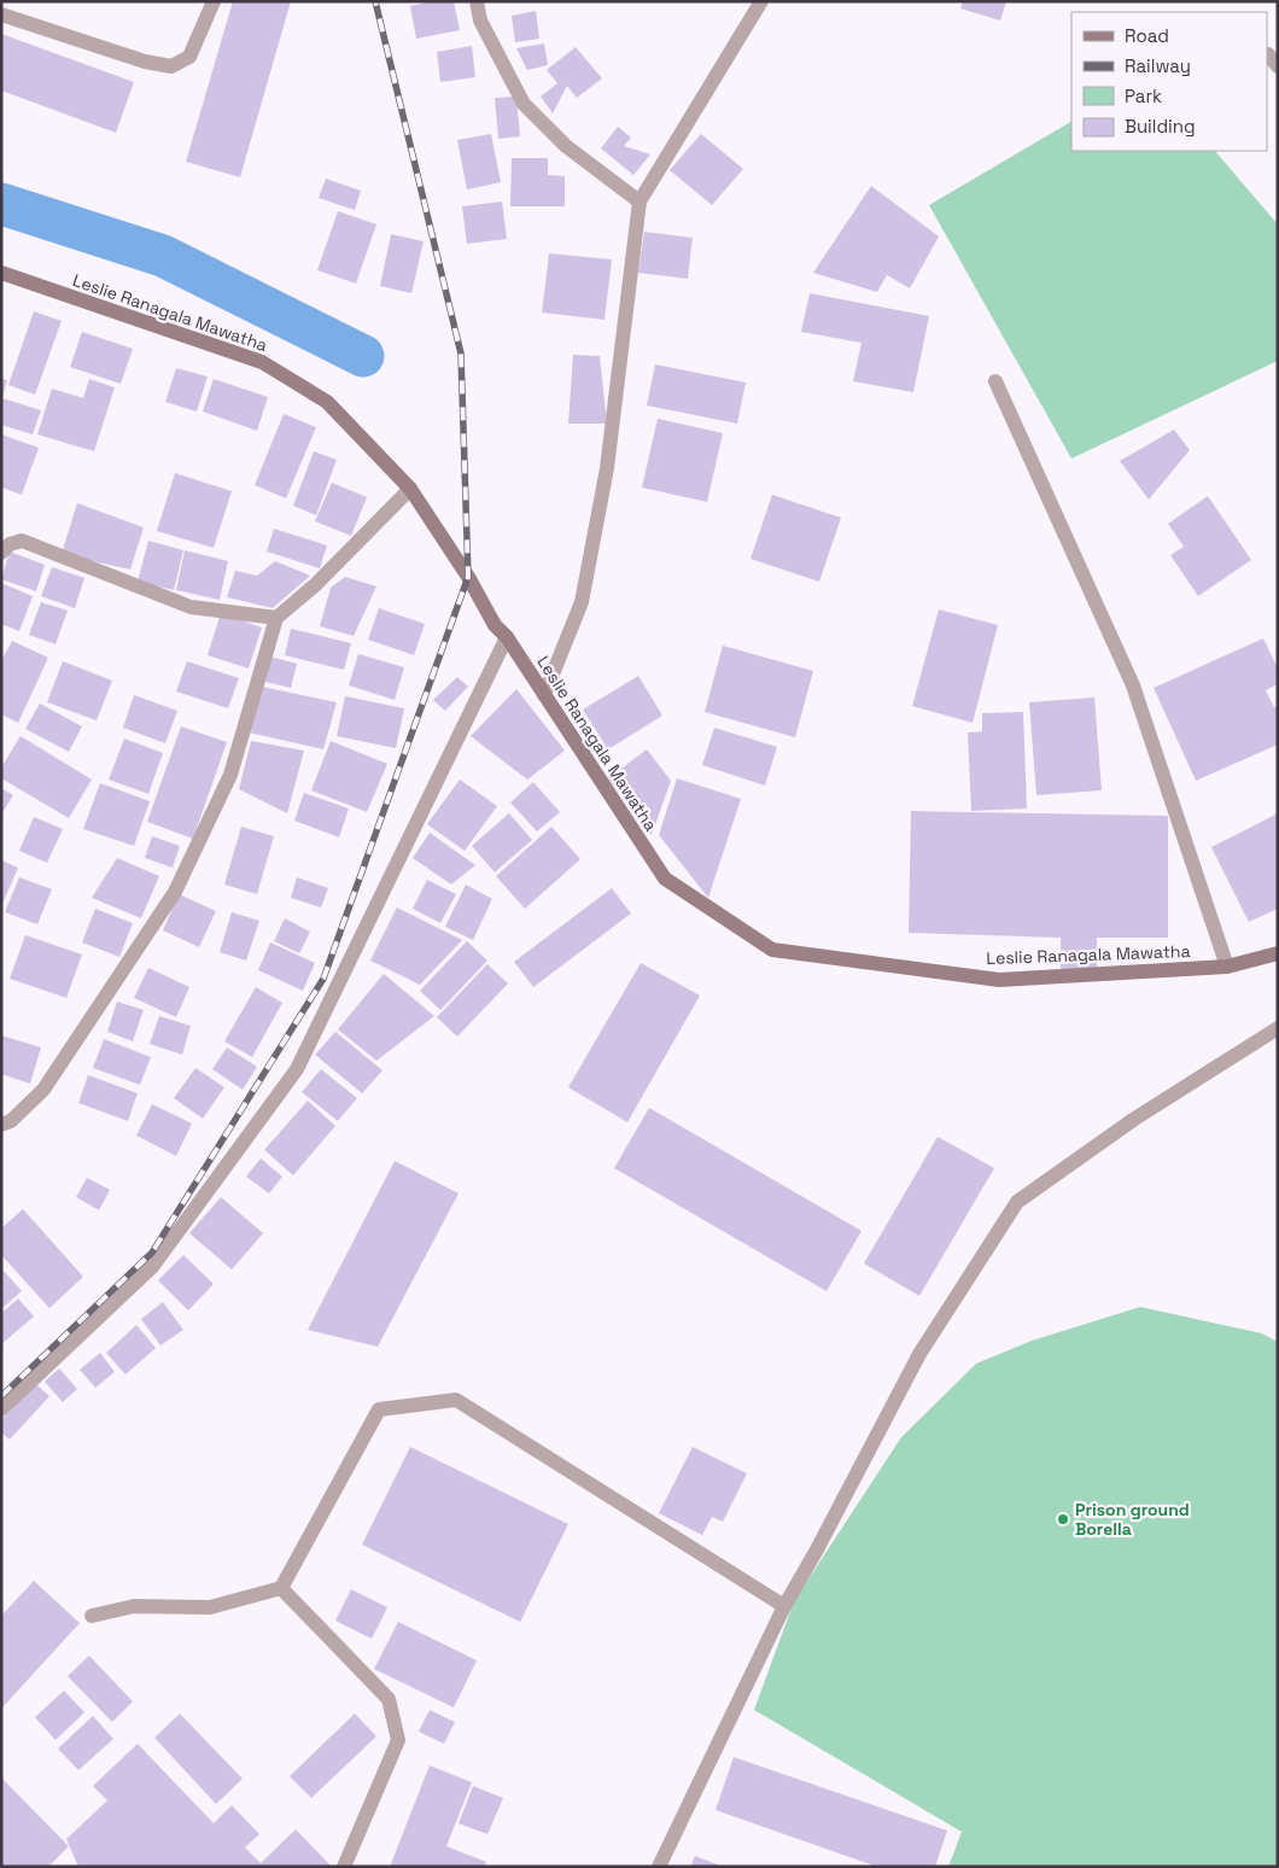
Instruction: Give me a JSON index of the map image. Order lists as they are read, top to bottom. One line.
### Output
{"streets":{"street":["Leslie Ranagala Mawatha"]},"places":["Prison ground Borella"],"legend":["Road","Railway","Park","Building"]}
